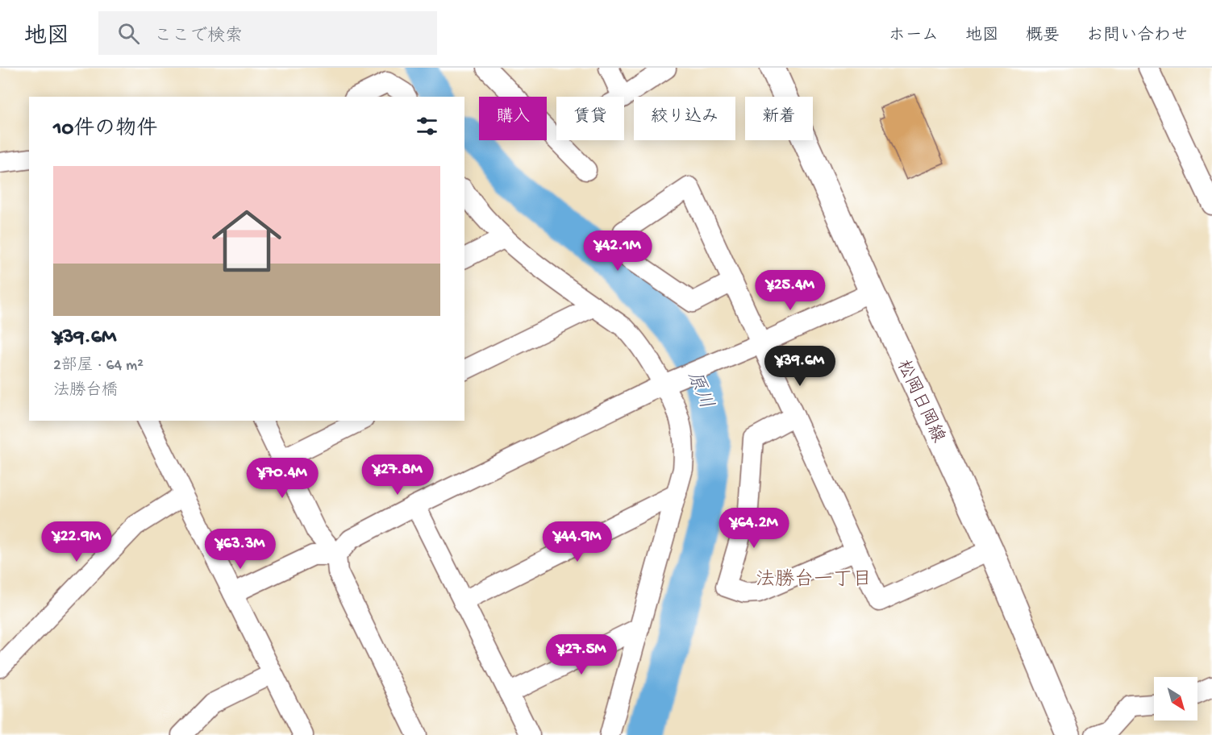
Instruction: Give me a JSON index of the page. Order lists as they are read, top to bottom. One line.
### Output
{"streets":{"main road":["松岡日岡線"]},"districts":["法勝台一丁目"],"water":["原川"],"north":"bottom right","page":{"header":"地図","search":"ここで検索","nav":["ホーム","地図","概要","お問い合わせ"],"chip":["購入","賃貸","絞り込み","新着"],"heading":"10件の物件","list":[{"name":"¥39.6M","note":"2部屋 · 64 m² · 法勝台橋"}],"price":["¥42.1M","¥25.4M","¥39.6M","¥27.8M","¥70.4M","¥64.2M","¥22.9M","¥44.9M","¥63.3M","¥27.5M"]}}
